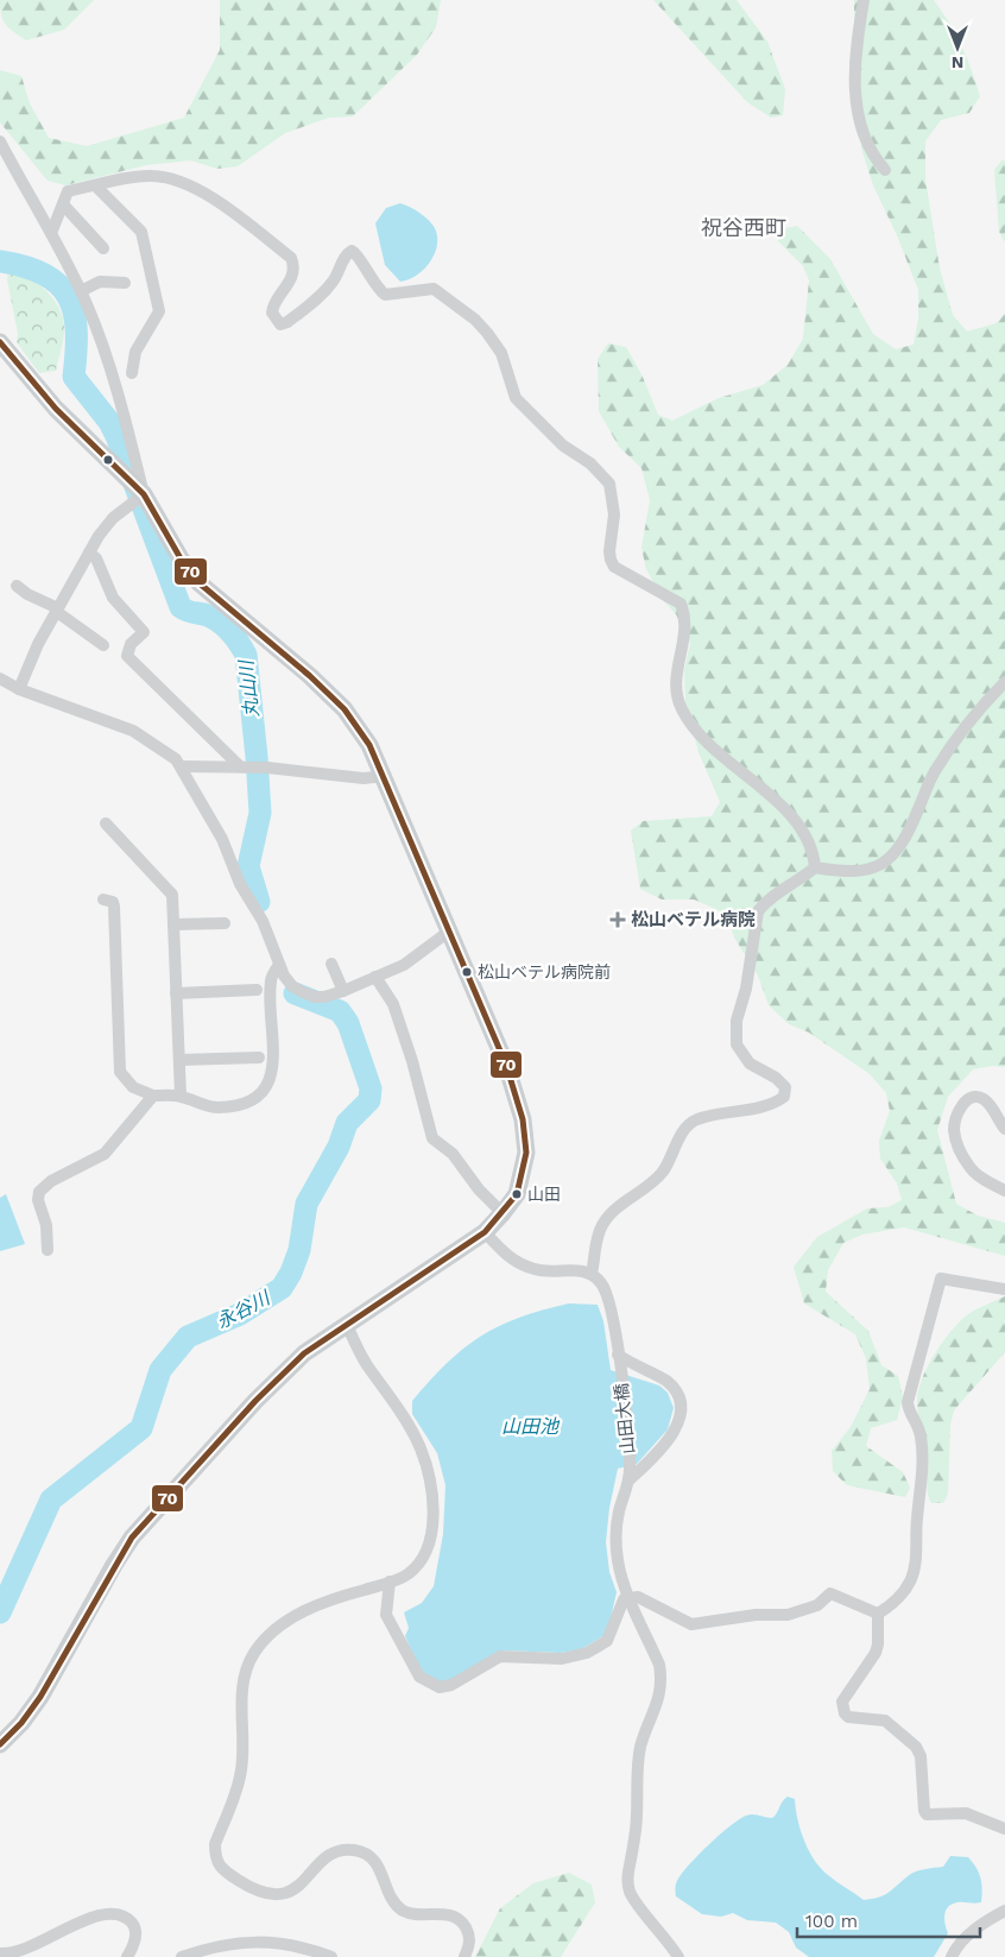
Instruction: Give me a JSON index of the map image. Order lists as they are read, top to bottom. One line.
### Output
{"streets":{"street":["山田大橋"]},"districts":["祝谷西町"],"water":["丸山川","永谷川","山田池"],"places":{"health":["松山ベテル病院"],"other":["松山ベテル病院前","山田"]},"lines":["transit line 70"],"scale_bar":"100 m","north":"bottom"}
